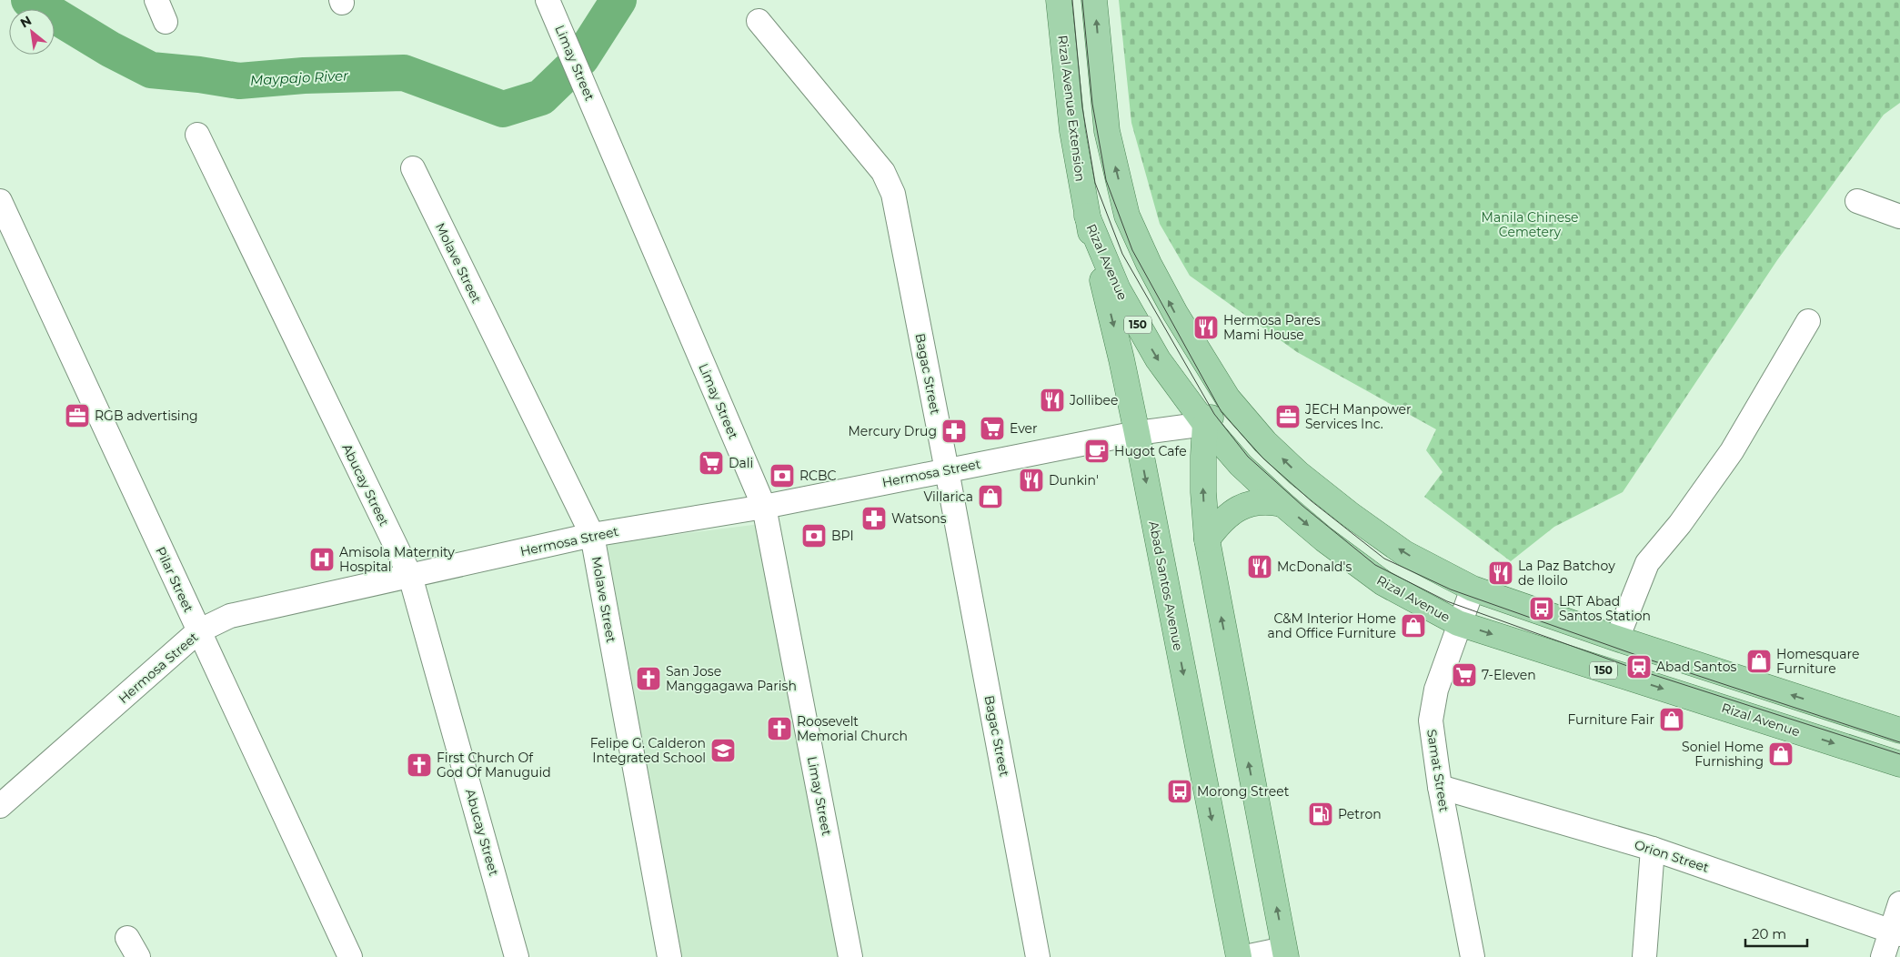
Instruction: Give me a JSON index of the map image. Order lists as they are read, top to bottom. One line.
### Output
{"streets":{"main road":["Rizal Avenue Extension","Rizal Avenue","150","Abad Santos Avenue"],"street":["Limay Street","Molave Street","Bagac Street","Hermosa Street","Abucay Street","Pilar Street","Samat Street","Orion Street"]},"crossings":[["Limay Street","Hermosa Street"],["Rizal Avenue Extension","Rizal Avenue"],["Rizal Avenue Extension","Abad Santos Avenue"],["Rizal Avenue","Hermosa Street"],["Rizal Avenue","Abad Santos Avenue"],["Rizal Avenue","Samat Street"],["Molave Street","Hermosa Street"],["Bagac Street","Hermosa Street"],["Hermosa Street","Abucay Street"],["Hermosa Street","Pilar Street"],["Hermosa Street","Abad Santos Avenue"],["Samat Street","Orion Street"]],"water":["Maypajo River"],"parks":["Manila Chinese Cemetery"],"places":{"restaurant":["Hermosa Pares Mami House","Jollibee","Dunkin'","McDonald's","La Paz Batchoy de Iloilo"],"office":["RGB advertising","JECH Manpower Services Inc."],"supermarket":["Ever","Dali","7-Eleven"],"pharmacy":["Mercury Drug","Watsons"],"cafe":["Hugot Cafe"],"bank":["RCBC","BPI"],"shop":["Villarica","C&M Interior Home and Office Furniture","Homesquare Furniture","Furniture Fair","Soniel Home Furnishing"],"hospital":["Amisola Maternity Hospital"],"bus stop":["LRT Abad Santos Station","Morong Street"],"station":["Abad Santos"],"church":["San Jose Manggagawa Parish","Roosevelt Memorial Church","First Church Of God Of Manuguid"],"school or university":["Felipe G. Calderon Integrated School"],"fuel station":["Petron"]},"scale_bar":"20 m","north":"top left"}
